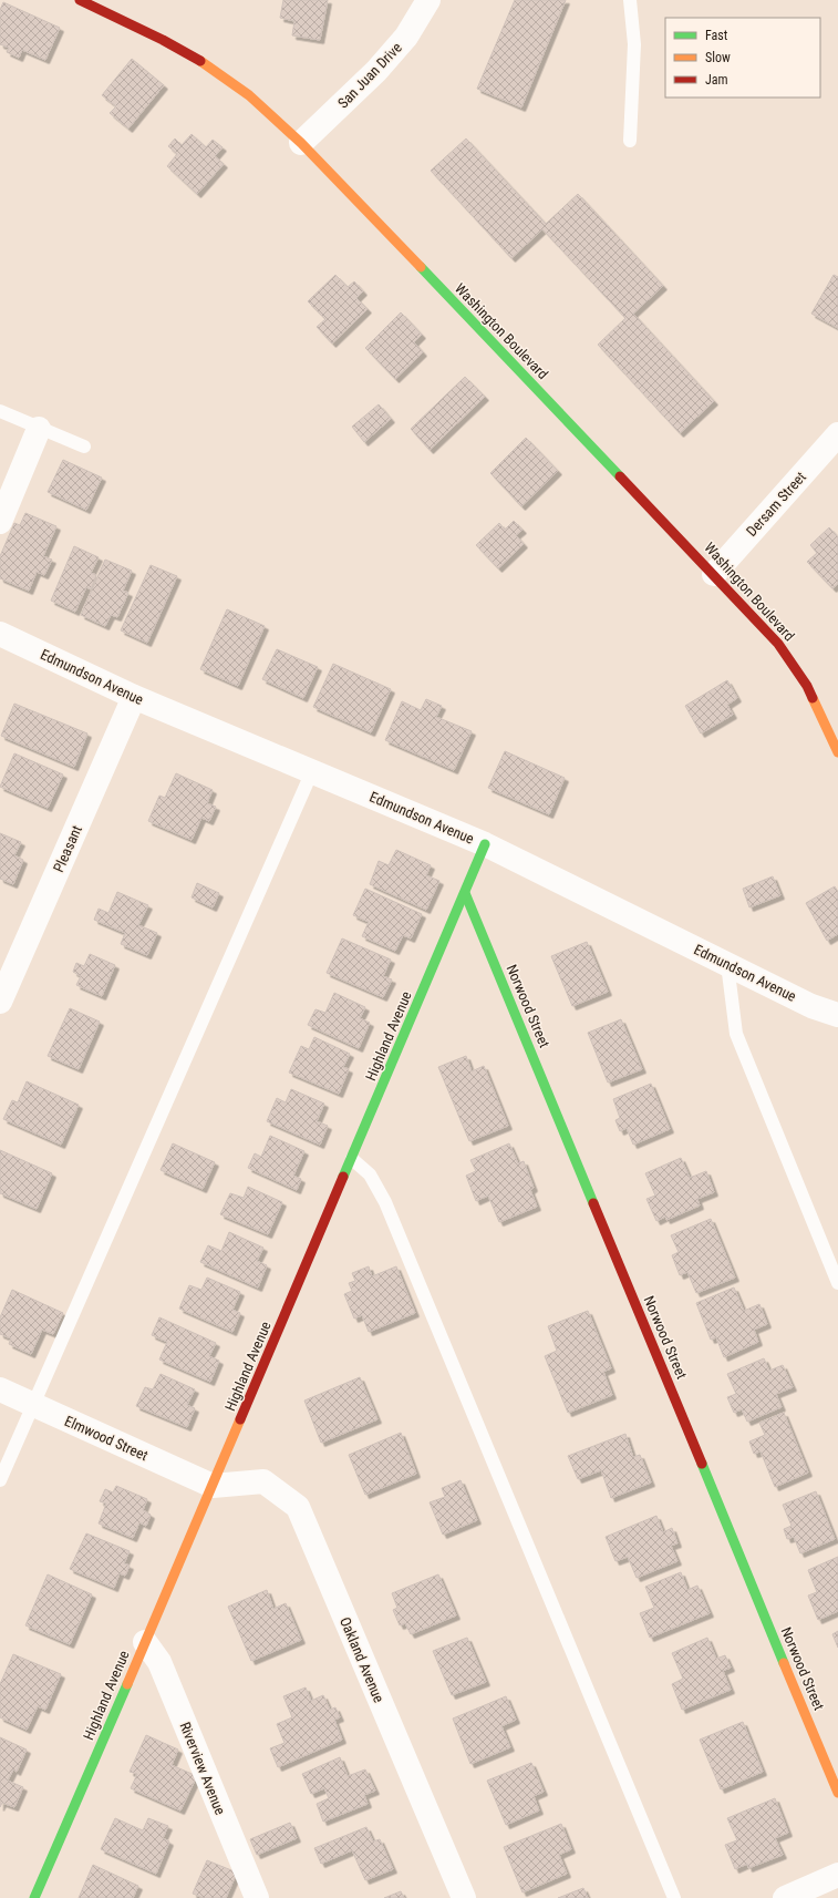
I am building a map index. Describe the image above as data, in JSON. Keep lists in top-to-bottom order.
{
  "streets": {
    "street": [
      "San Juan Drive",
      "Washington Boulevard",
      "Dersam Street",
      "Edmundson Avenue",
      "Pleasant",
      "Norwood Street",
      "Highland Avenue",
      "Elmwood Street",
      "Oakland Avenue",
      "Riverview Avenue"
    ]
  },
  "crossings": [
    ["San Juan Drive", "Washington Boulevard"],
    ["Washington Boulevard", "Dersam Street"],
    ["Edmundson Avenue", "Pleasant"],
    ["Edmundson Avenue", "Highland Avenue"],
    ["Norwood Street", "Highland Avenue"],
    ["Highland Avenue", "Elmwood Street"],
    ["Highland Avenue", "Oakland Avenue"],
    ["Highland Avenue", "Riverview Avenue"],
    ["Elmwood Street", "Oakland Avenue"]
  ],
  "legend": ["Fast", "Slow", "Jam"]
}
